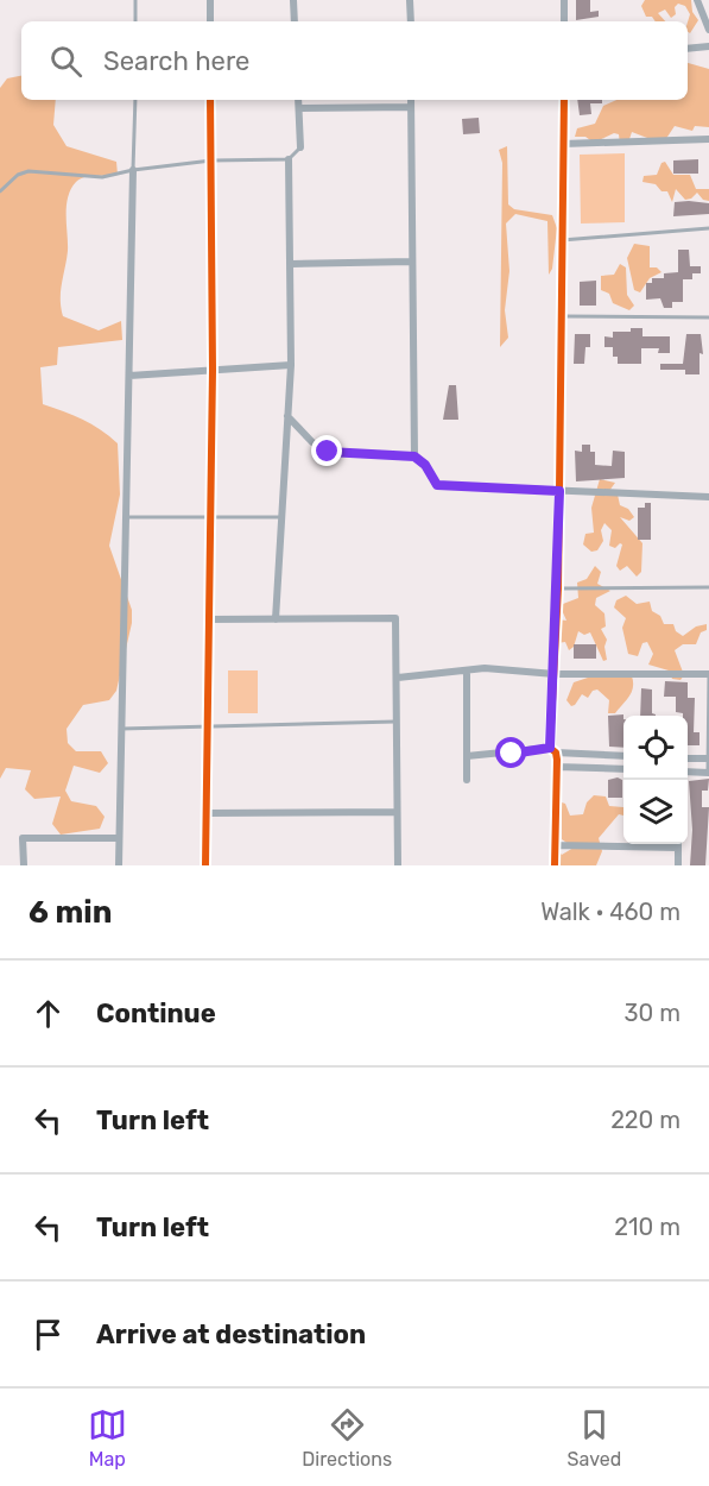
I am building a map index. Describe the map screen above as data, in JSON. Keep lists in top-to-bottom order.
{
  "page": {
    "search": "Search here",
    "heading": ["6 min", "Walk · 460 m"],
    "list": [
      ["Continue", "30 m"],
      ["Turn left", "220 m"],
      ["Turn left", "210 m"],
      "Arrive at destination"
    ],
    "nav": ["Map", "Directions", "Saved"]
  }
}
